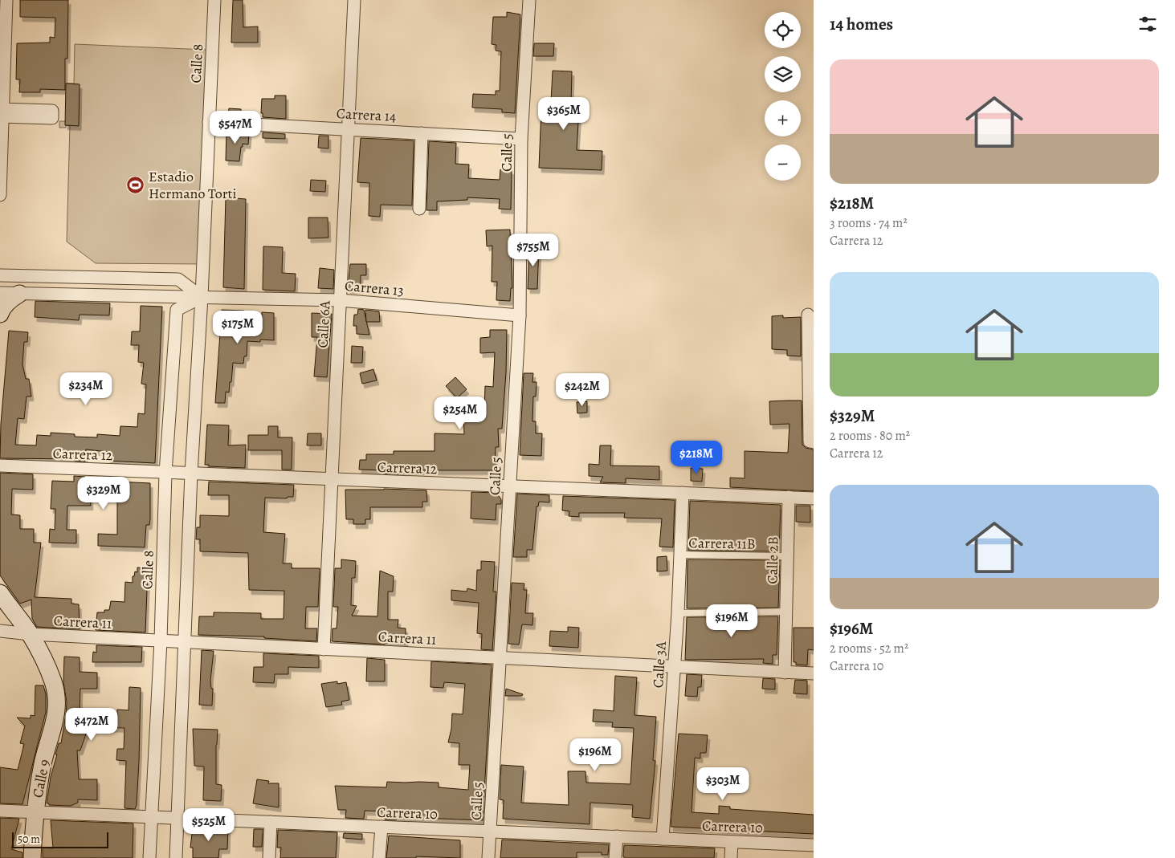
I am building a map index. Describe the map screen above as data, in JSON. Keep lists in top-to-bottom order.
{
  "streets": {
    "street": [
      "Calle 8",
      "Carrera 14",
      "Calle 5",
      "Carrera 13",
      "Calle 6A",
      "Carrera 12",
      "Calle 2B",
      "Carrera 11",
      "Calle 3A",
      "Calle 9",
      "Carrera 10"
    ],
    "lane": ["Carrera 11B"]
  },
  "crossings": [
    ["Calle 8", "Carrera 14"],
    ["Calle 8", "Carrera 13"],
    ["Calle 8", "Carrera 12"],
    ["Calle 8", "Carrera 11"],
    ["Calle 8", "Carrera 10"],
    ["Carrera 14", "Calle 5"],
    ["Carrera 14", "Calle 6A"],
    ["Calle 5", "Carrera 13"],
    ["Calle 5", "Carrera 12"],
    ["Calle 5", "Carrera 11"],
    ["Calle 5", "Carrera 10"],
    ["Carrera 13", "Calle 6A"],
    ["Calle 6A", "Carrera 12"],
    ["Calle 6A", "Carrera 11"],
    ["Carrera 12", "Calle 2B"],
    ["Carrera 12", "Calle 3A"],
    ["Carrera 11B", "Calle 2B"],
    ["Carrera 11B", "Calle 3A"],
    ["Calle 2B", "Carrera 11"],
    ["Carrera 11", "Calle 3A"],
    ["Carrera 11", "Calle 9"],
    ["Calle 3A", "Carrera 10"],
    ["Calle 9", "Carrera 10"]
  ],
  "places": {
    "sports": ["Estadio Hermano Torti"]
  },
  "scale_bar": "50 m",
  "page": {
    "heading": "14 homes",
    "map_buttons": ["+", "−"],
    "list": [
      {
        "name": "$218M",
        "note": "3 rooms · 74 m² · Carrera 12"
      },
      {
        "name": "$329M",
        "note": "2 rooms · 80 m² · Carrera 12"
      },
      {
        "name": "$196M",
        "note": "2 rooms · 52 m² · Carrera 10"
      }
    ],
    "price": [
      "$365M",
      "$547M",
      "$755M",
      "$175M",
      "$234M",
      "$242M",
      "$254M",
      "$218M",
      "$329M",
      "$196M",
      "$472M",
      "$196M",
      "$303M",
      "$525M"
    ],
    "scale": "50 m"
  }
}
